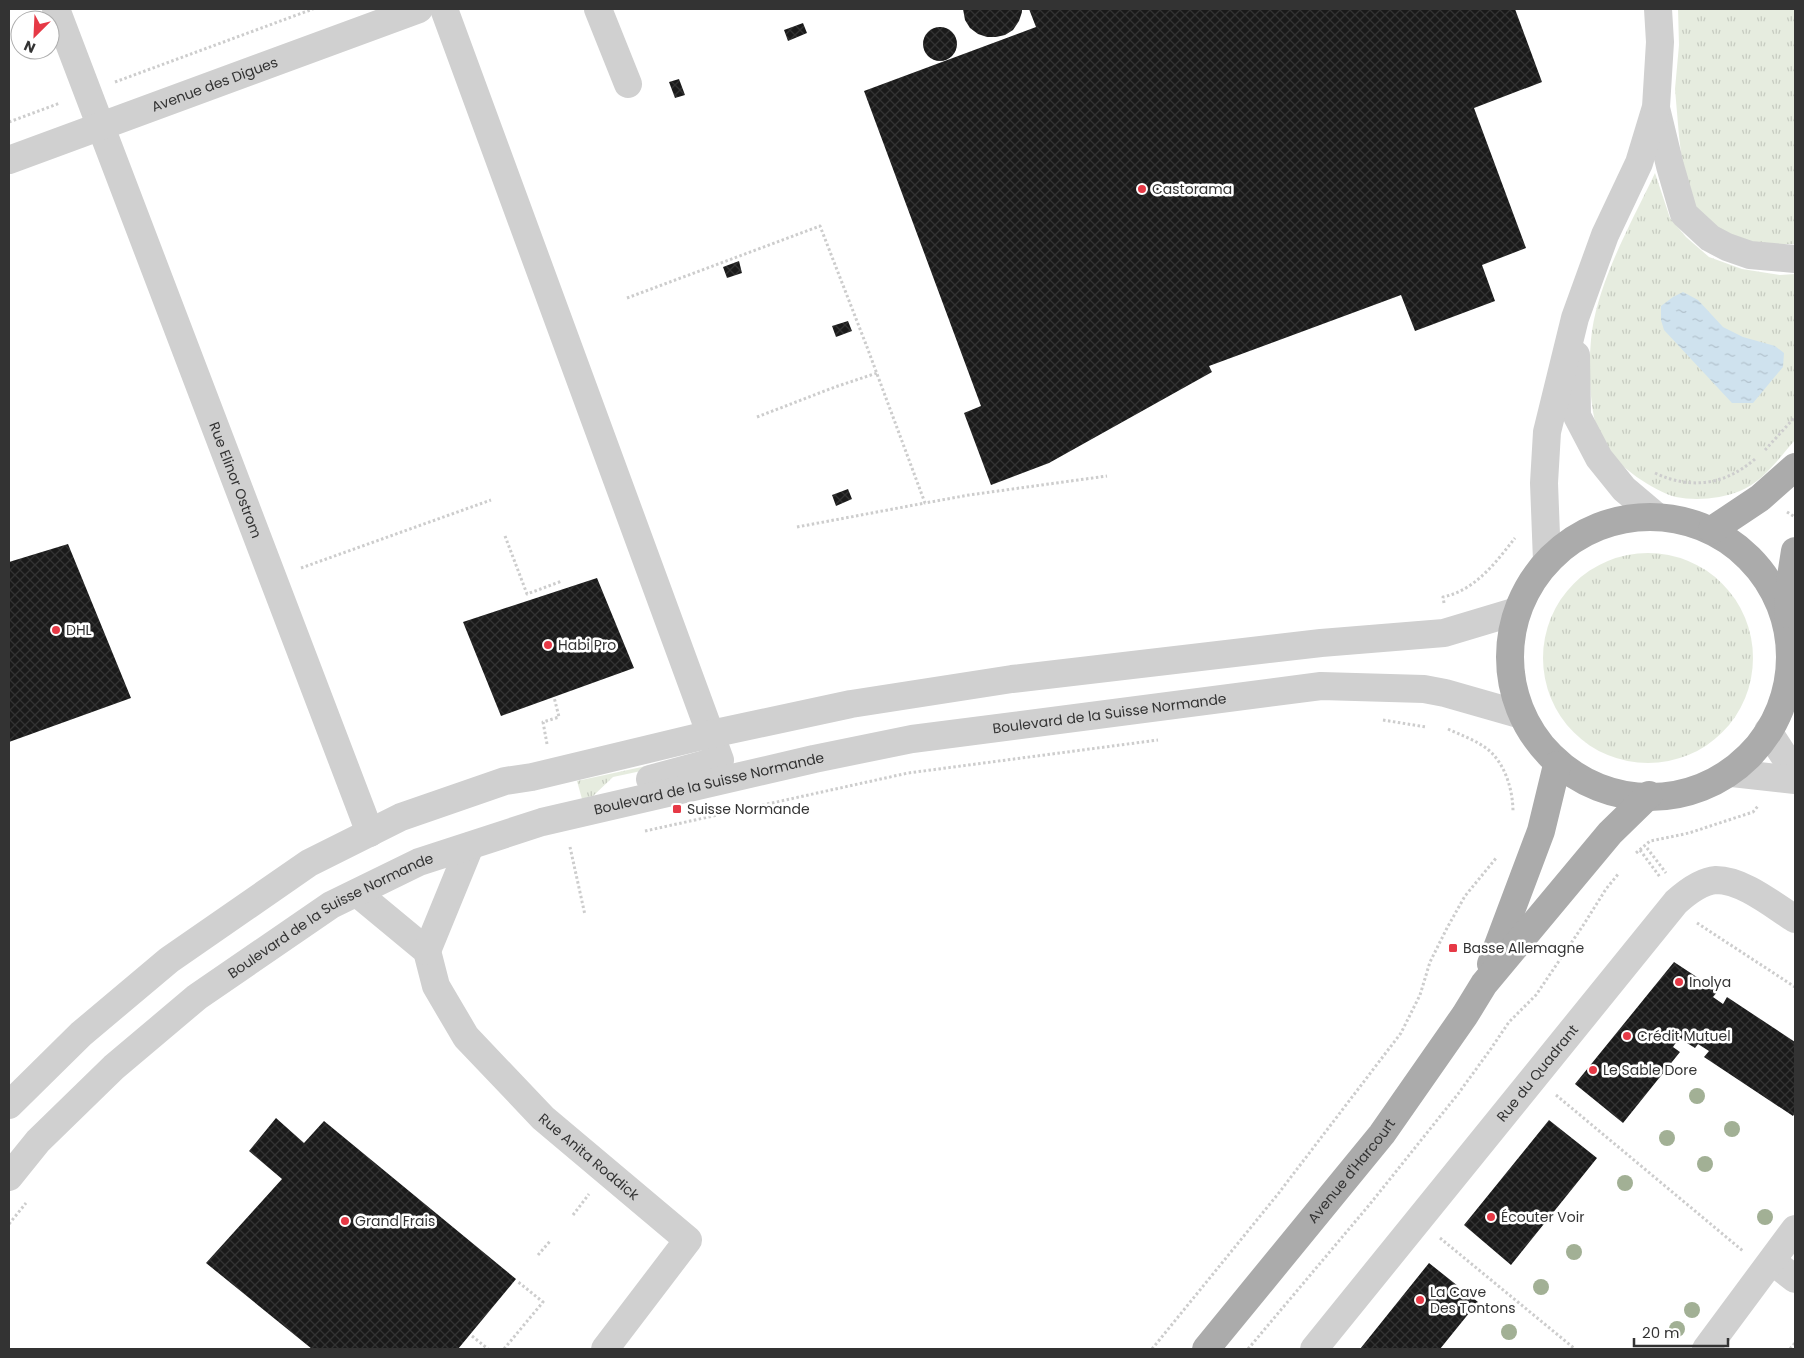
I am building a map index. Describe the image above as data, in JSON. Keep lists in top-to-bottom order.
{
  "streets": {
    "main road": ["Avenue d'Harcourt"],
    "street": [
      "Avenue des Digues",
      "Rue Elinor Ostrom",
      "Boulevard de la Suisse Normande",
      "Rue du Quadrant",
      "Rue Anita Roddick"
    ]
  },
  "crossings": [
    ["Avenue des Digues", "Rue Elinor Ostrom"]
  ],
  "places": {
    "other": [
      "Castorama",
      "DHL",
      "Habi Pro",
      "Inolya",
      "Crédit Mutuel",
      "Le Sable Dore",
      "Écouter Voir",
      "Grand Frais",
      "La Cave Des Tontons"
    ],
    "transit": ["Suisse Normande", "Basse Allemagne"]
  },
  "scale_bar": "20 m",
  "north": "bottom left"
}
